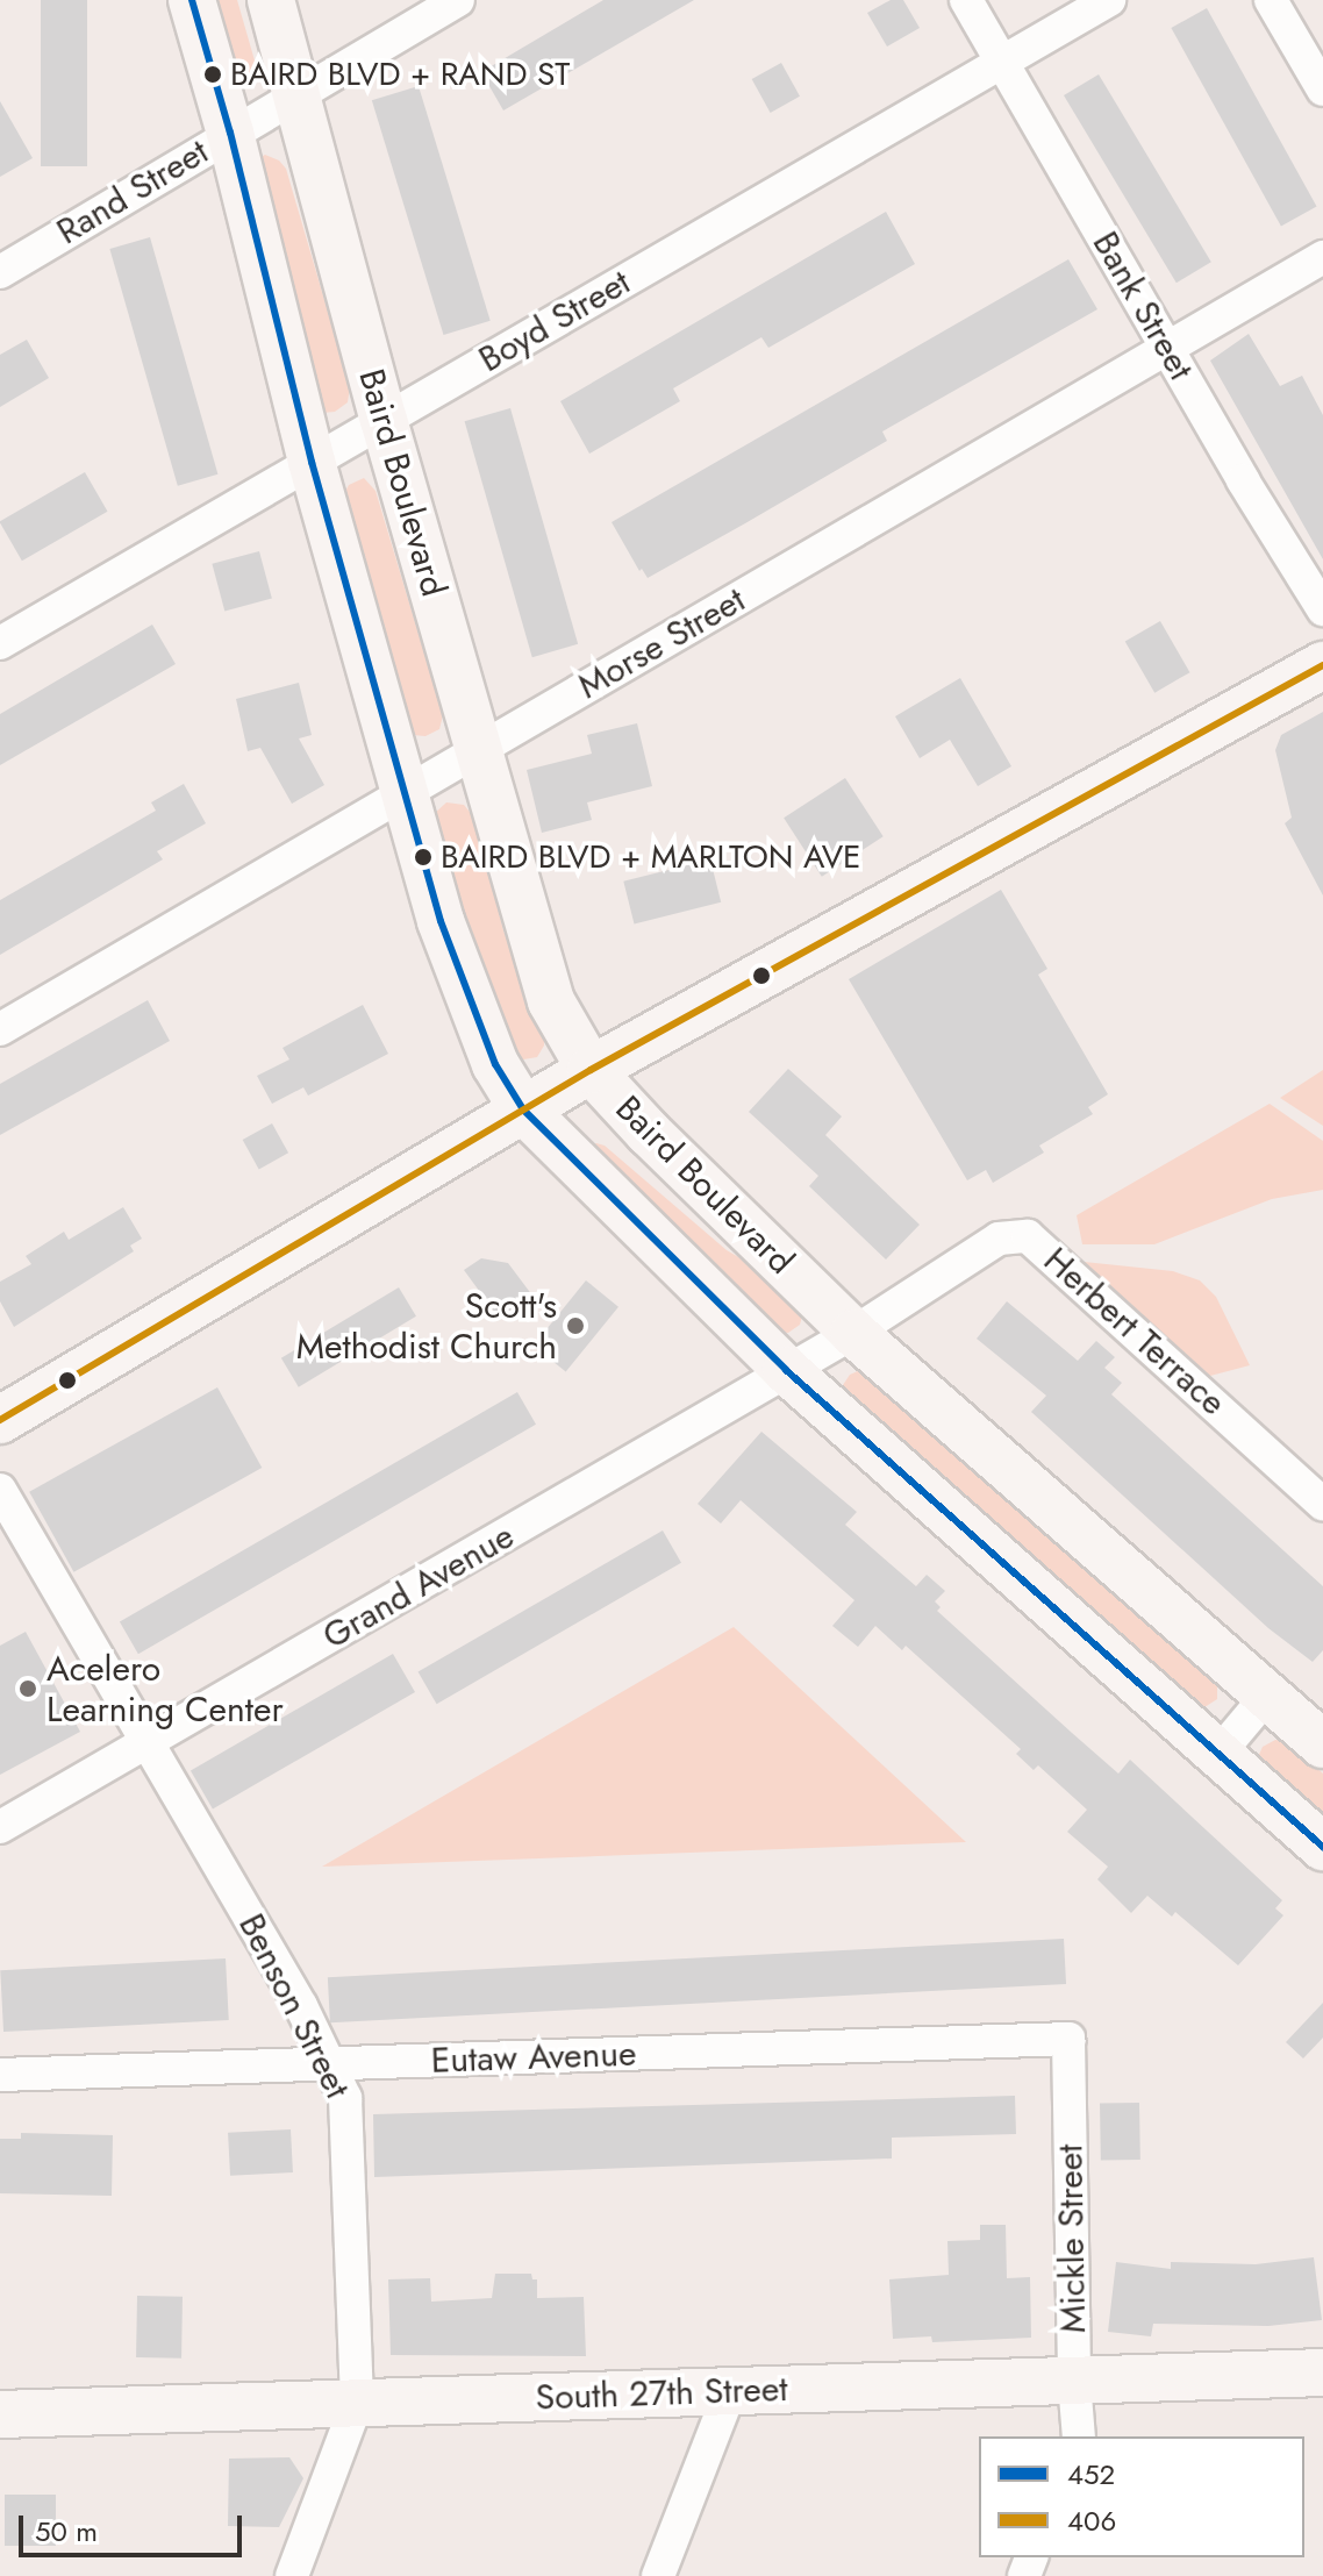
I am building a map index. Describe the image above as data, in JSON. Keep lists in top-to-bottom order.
{
  "streets": {
    "main road": ["Baird Boulevard", "South 27th Street"],
    "street": [
      "Rand Street",
      "Bank Street",
      "Boyd Street",
      "Morse Street",
      "Herbert Terrace",
      "Grand Avenue",
      "Benson Street",
      "Eutaw Avenue",
      "Mickle Street"
    ]
  },
  "crossings": [
    ["Rand Street", "Baird Boulevard"],
    ["Bank Street", "Boyd Street"],
    ["Bank Street", "Morse Street"],
    ["Boyd Street", "Baird Boulevard"],
    ["Baird Boulevard", "Morse Street"],
    ["Baird Boulevard", "Herbert Terrace"],
    ["Herbert Terrace", "Grand Avenue"],
    ["Grand Avenue", "Benson Street"],
    ["Benson Street", "Eutaw Avenue"],
    ["Benson Street", "South 27th Street"],
    ["Eutaw Avenue", "Mickle Street"],
    ["Mickle Street", "South 27th Street"]
  ],
  "places": [
    "BAIRD BLVD + RAND ST",
    "BAIRD BLVD + MARLTON AVE",
    "Scott's Methodist Church",
    "Acelero Learning Center"
  ],
  "lines": ["transit line 452", "transit line 406"],
  "legend": ["452", "406"],
  "scale_bar": "50 m"
}
